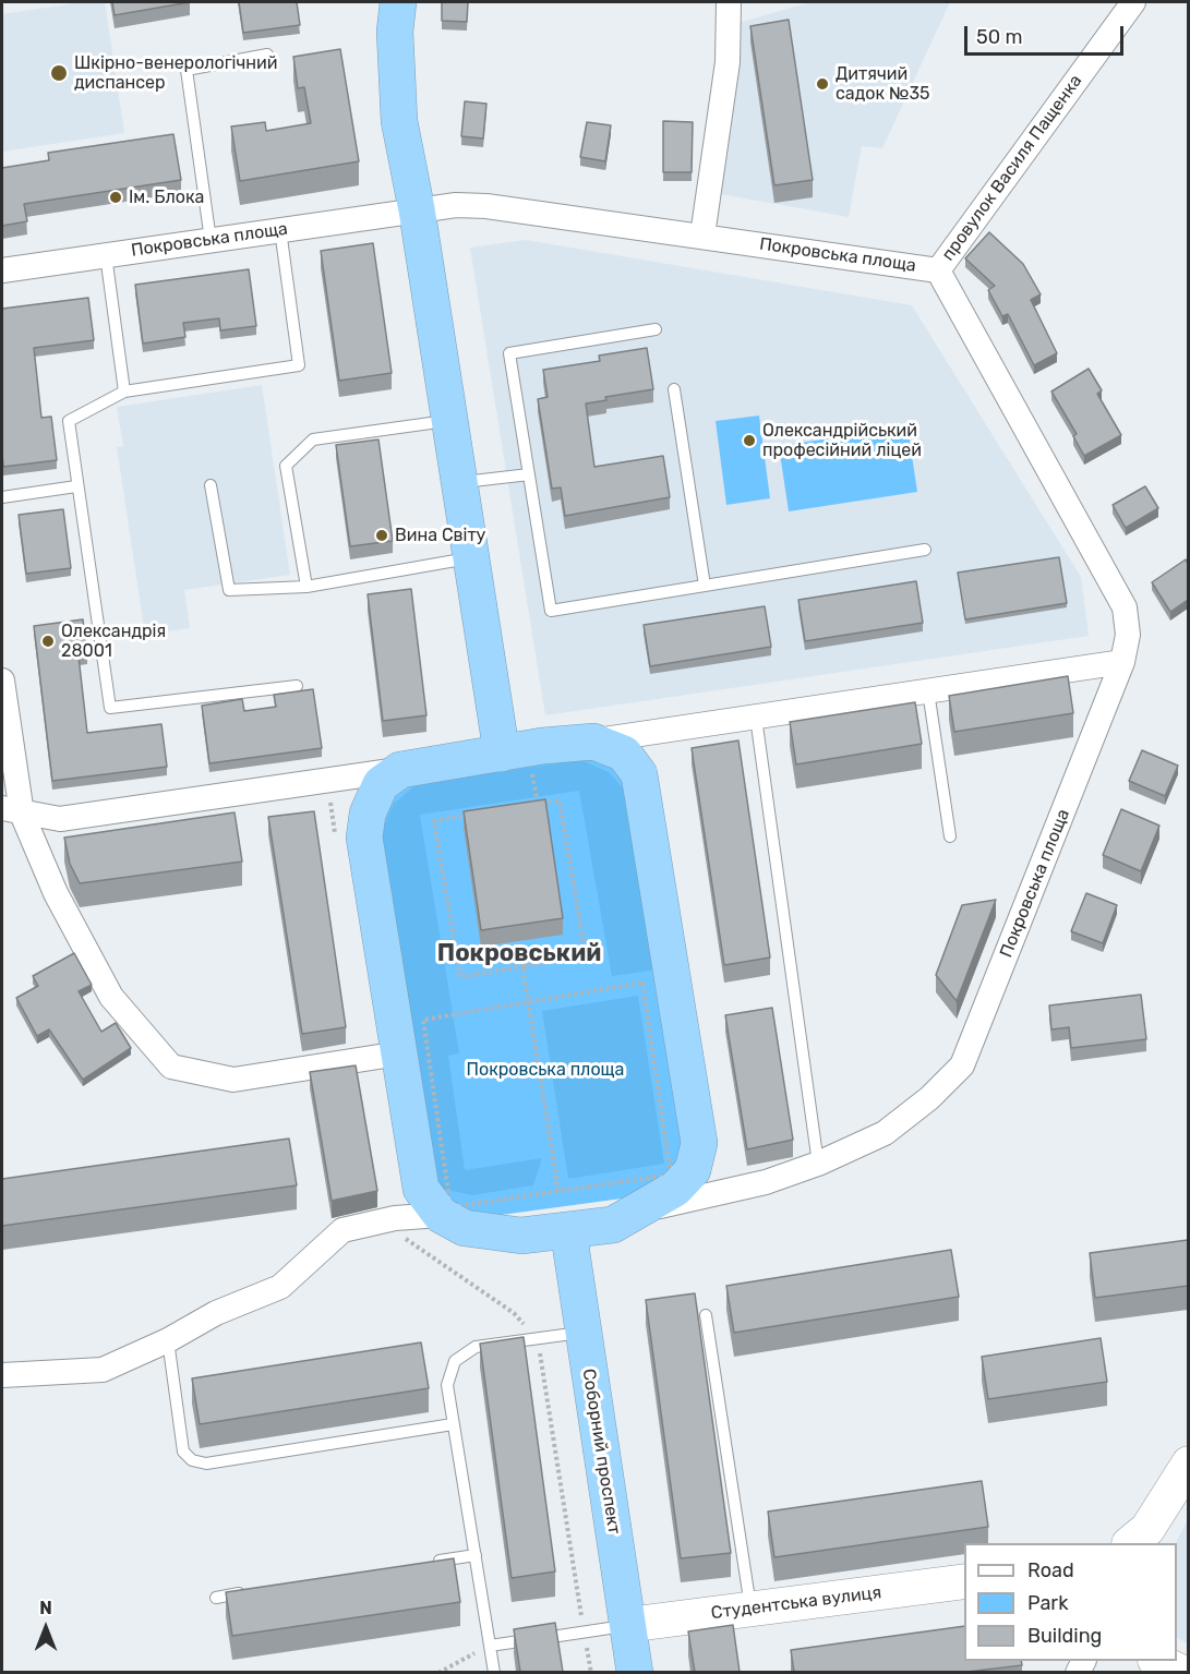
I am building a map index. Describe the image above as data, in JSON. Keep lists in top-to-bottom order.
{
  "streets": {
    "highway": ["Покровська площа", "Соборний проспект"],
    "street": ["провулок Василя Пащенка", "Студентська вулиця"]
  },
  "crossings": [
    ["провулок Василя Пащенка", "Покровська площа"],
    ["Покровська площа", "Соборний проспект"],
    ["Соборний проспект", "Студентська вулиця"]
  ],
  "districts": ["Покровський"],
  "parks": ["Покровська площа"],
  "places": [
    "Шкірно-венерологічний диспансер",
    "Дитячий садок №35",
    "Ім. Блока",
    "Олександрійський професійний ліцей",
    "Вина Світу",
    "Олександрія 28001"
  ],
  "legend": ["Road", "Park", "Building"],
  "scale_bar": "50 m",
  "north": "top"
}
